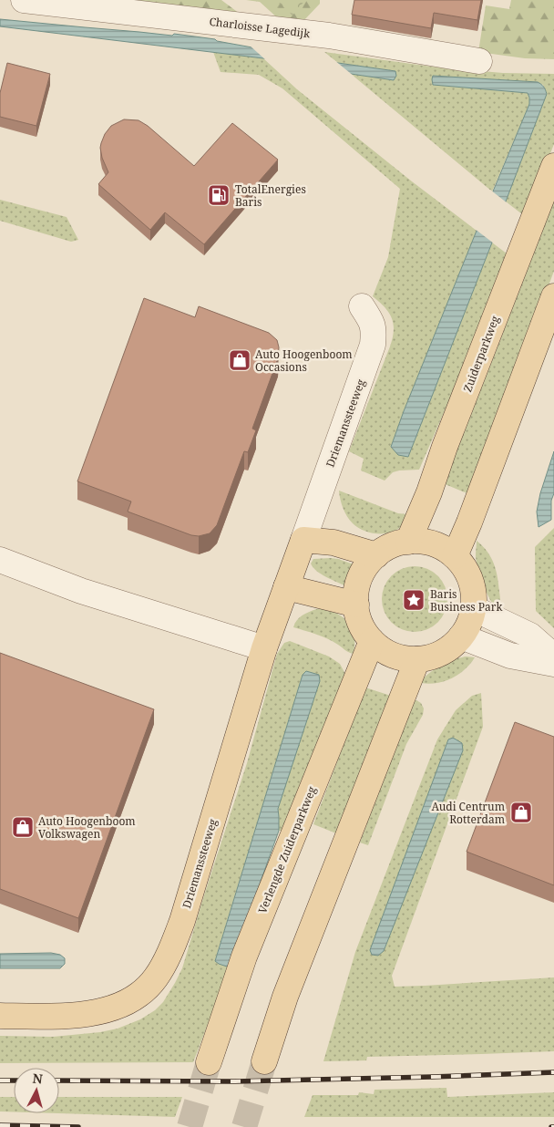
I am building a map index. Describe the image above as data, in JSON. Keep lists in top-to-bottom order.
{
  "streets": {
    "main road": ["Zuiderparkweg", "Driemanssteeweg", "Verlengde Zuiderparkweg"],
    "street": ["Charloisse Lagedijk"]
  },
  "crossings": [
    ["Zuiderparkweg", "Verlengde Zuiderparkweg"]
  ],
  "places": {
    "fuel station": ["TotalEnergies Baris"],
    "shop": ["Auto Hoogenboom Occasions", "Audi Centrum Rotterdam", "Auto Hoogenboom Volkswagen"],
    "place": ["Baris Business Park"]
  },
  "north": "top"
}
